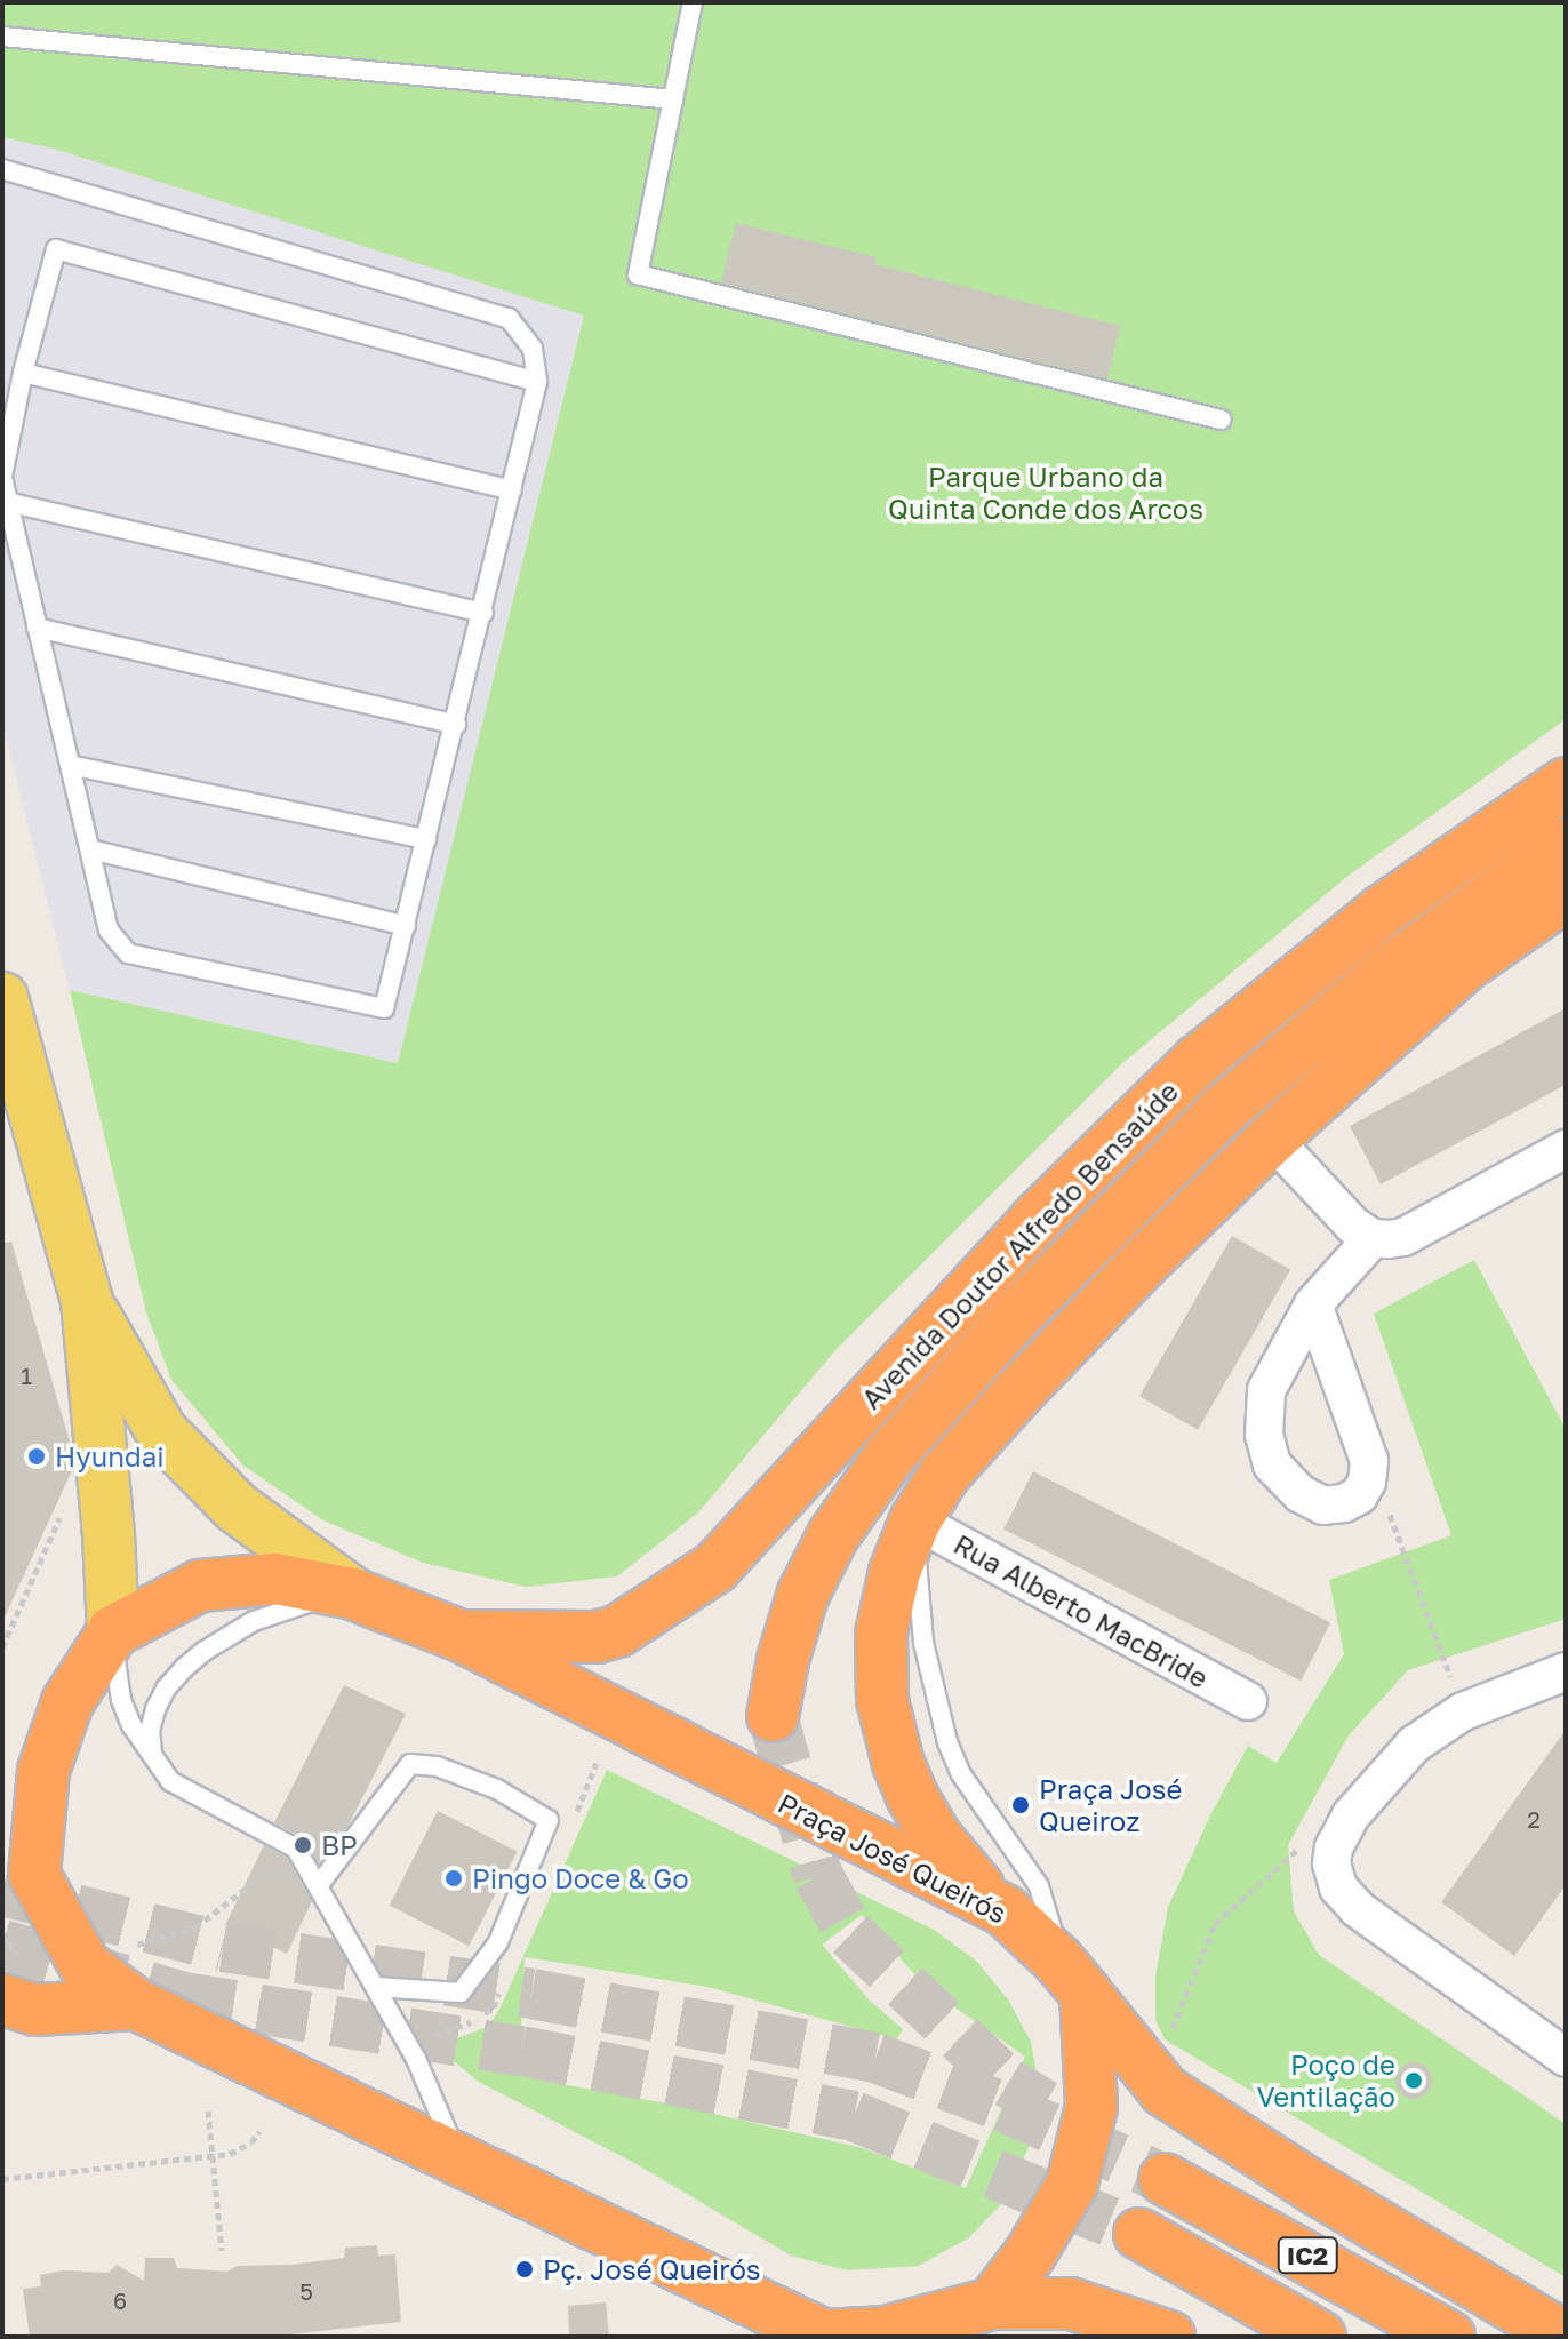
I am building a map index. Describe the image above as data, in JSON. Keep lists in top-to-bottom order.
{
  "streets": {
    "highway": ["Avenida Doutor Alfredo Bensaúde", "Praça José Queirós", "IC2"],
    "street": ["Rua Alberto MacBride"]
  },
  "crossings": [
    ["Avenida Doutor Alfredo Bensaúde", "Praça José Queirós"]
  ],
  "parks": ["Parque Urbano da Quinta Conde dos Arcos"],
  "places": [
    "Hyundai",
    "Praça José Queiroz",
    "BP",
    "Pingo Doce & Go",
    "Poço de Ventilação",
    "Pç. José Queirós"
  ],
  "house_numbers": [
    "1",
    "2",
    "5",
    "6"
  ]
}
